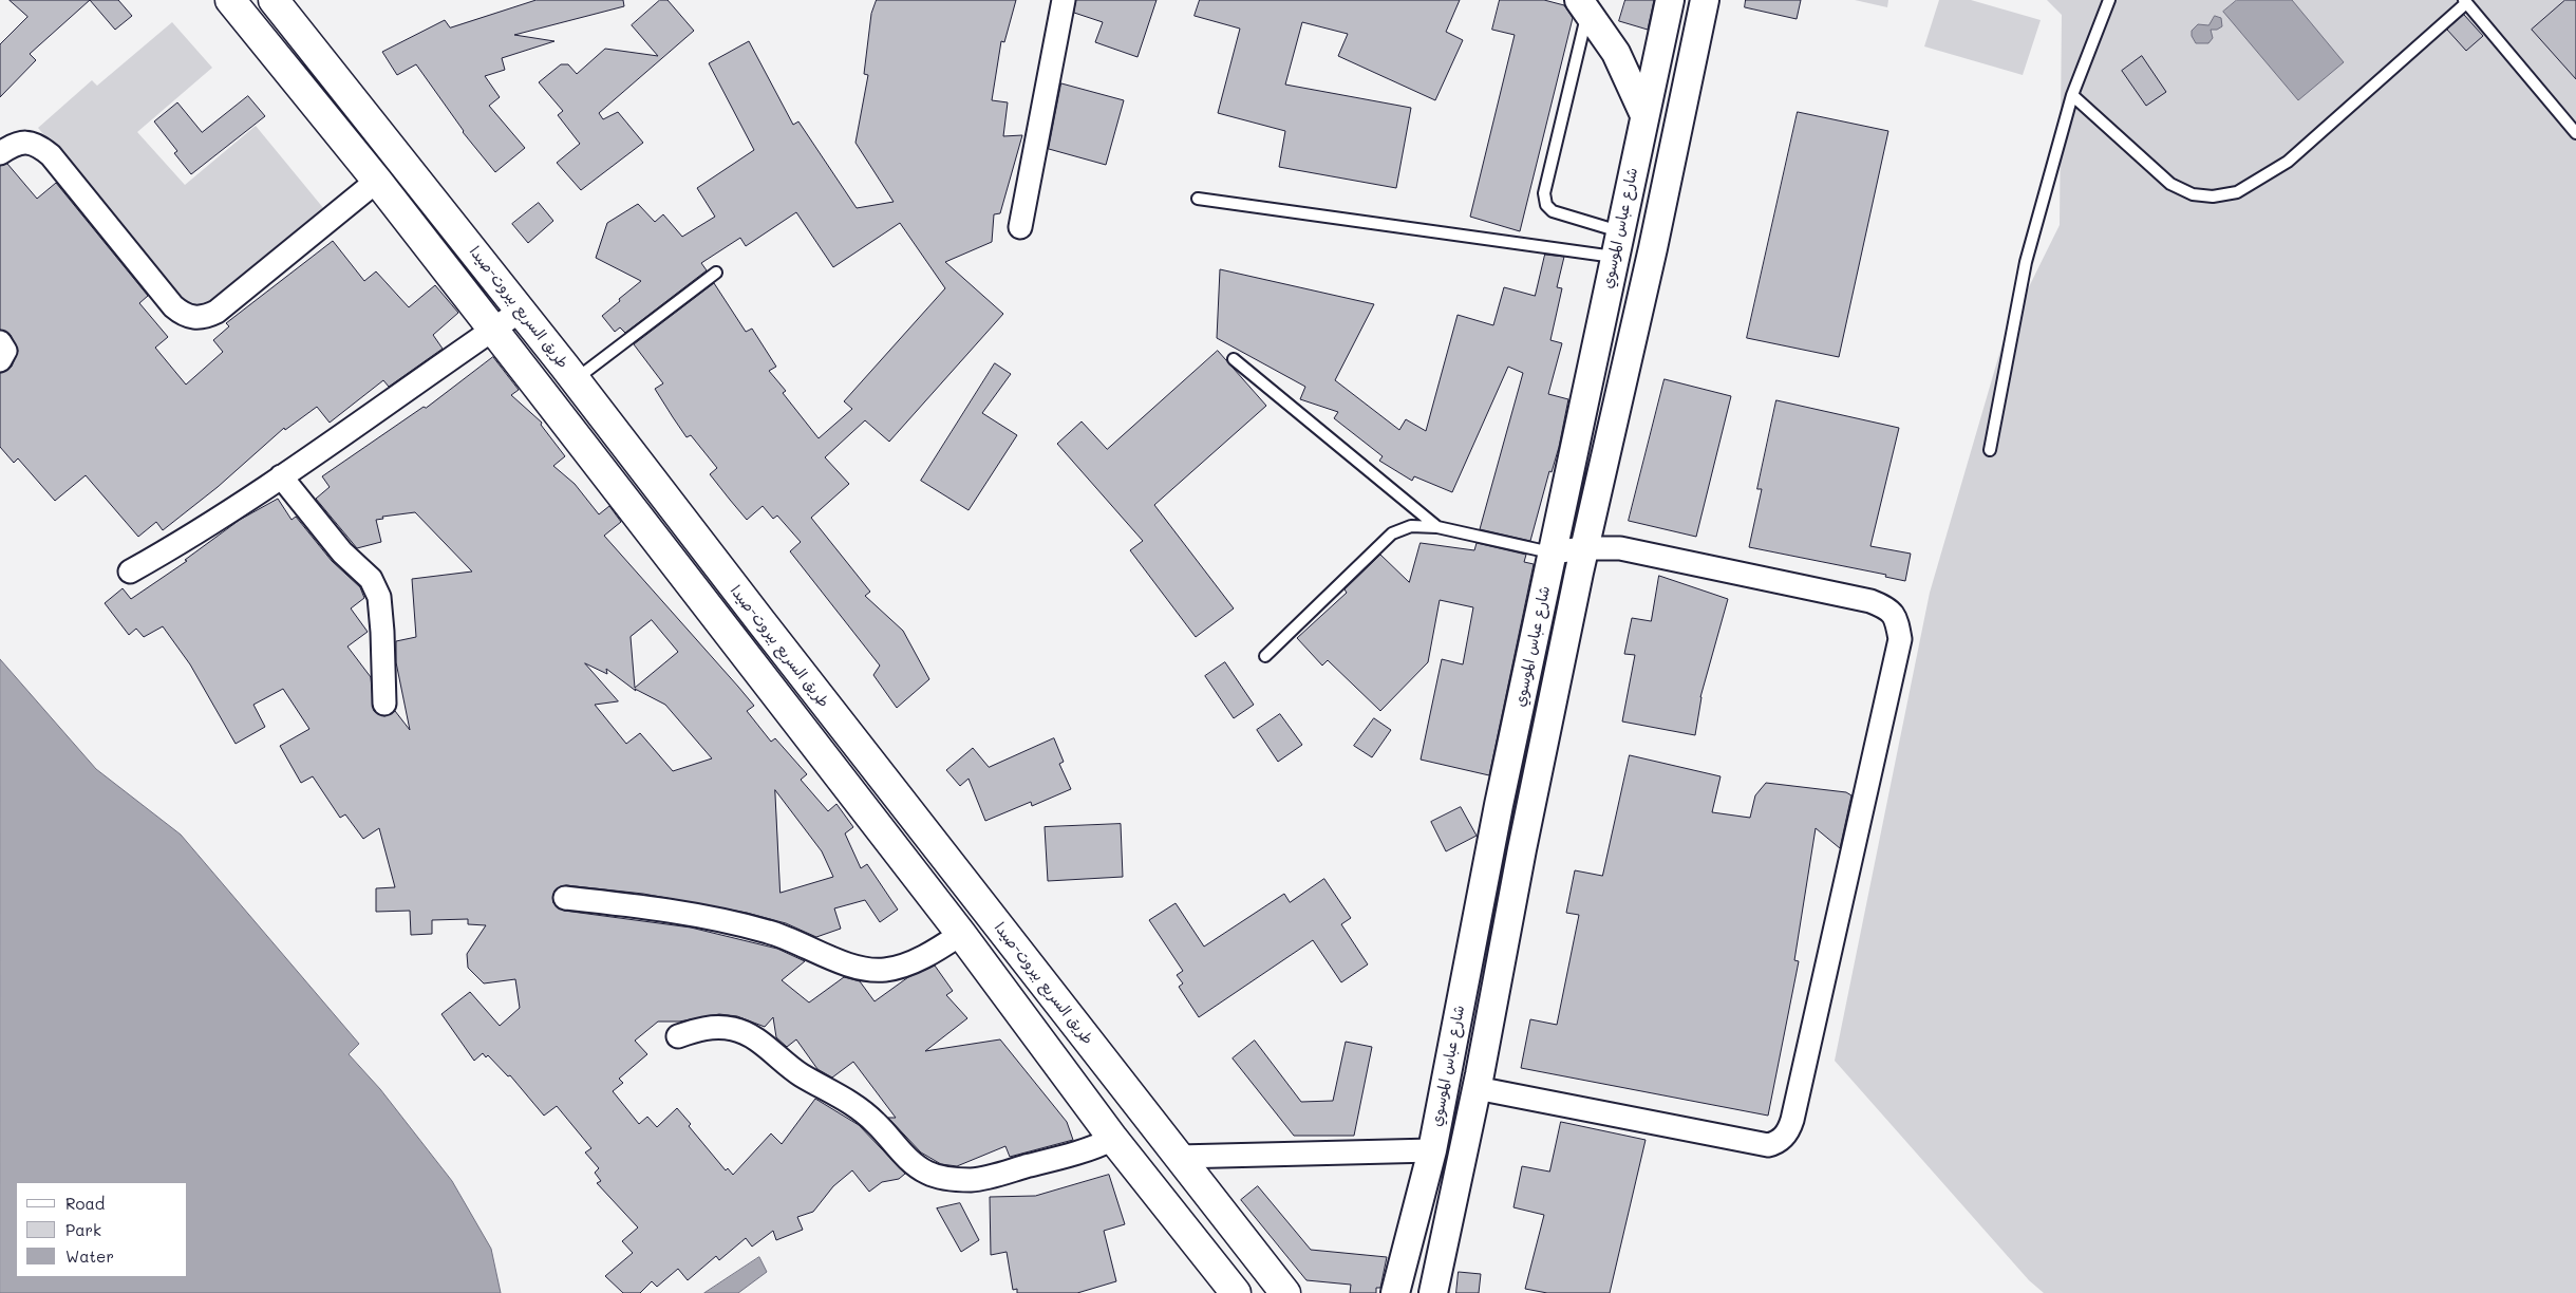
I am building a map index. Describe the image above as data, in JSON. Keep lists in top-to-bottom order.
{
  "streets": {
    "highway": ["طريق السريع بيروت-صيدا"],
    "street": ["شارع عباس الموسوي"]
  },
  "legend": ["Road", "Park", "Water"]
}
